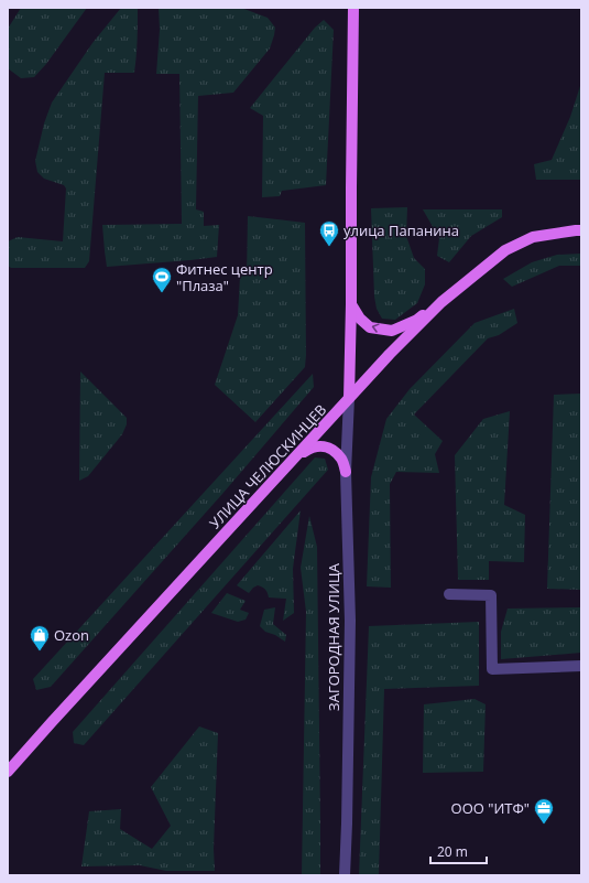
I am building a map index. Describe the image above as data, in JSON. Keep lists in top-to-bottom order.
{
  "streets": {
    "main road": ["УЛИЦА ЧЕЛЮСКИНЦЕВ"],
    "street": ["ЗАГОРОДНАЯ УЛИЦА"]
  },
  "crossings": [
    ["УЛИЦА ЧЕЛЮСКИНЦЕВ", "ЗАГОРОДНАЯ УЛИЦА"]
  ],
  "places": {
    "bus stop": ["улица Папанина"],
    "sports": ["Фитнес центр \"Плаза\""],
    "shop": ["Ozon"],
    "office": ["ООО \"ИТФ\""]
  },
  "scale_bar": "20 m"
}
